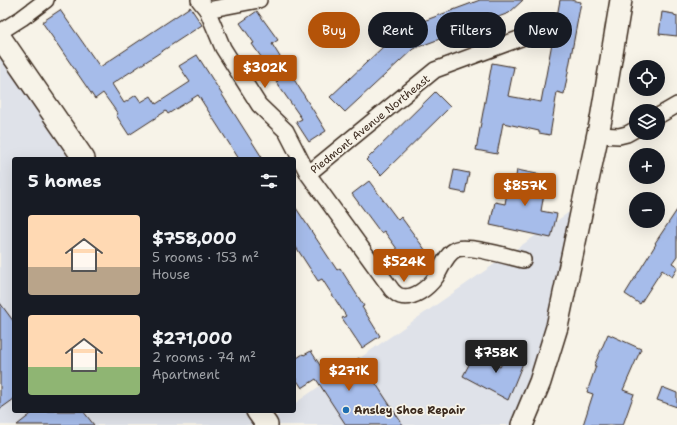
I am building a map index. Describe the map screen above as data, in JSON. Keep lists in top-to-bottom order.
{
  "streets": {
    "street": ["Piedmont Avenue Northeast"]
  },
  "places": ["Ansley Shoe Repair"],
  "page": {
    "chip": [
      "Buy",
      "Rent",
      "Filters",
      "New"
    ],
    "price": [
      "$302K",
      "$857K",
      "$524K",
      "$758K",
      "$271K"
    ],
    "map_buttons": ["+", "−"],
    "heading": "5 homes",
    "list": [
      {
        "name": "$758,000",
        "note": "5 rooms · 153 m² · House"
      },
      {
        "name": "$271,000",
        "note": "2 rooms · 74 m² · Apartment"
      }
    ]
  }
}
